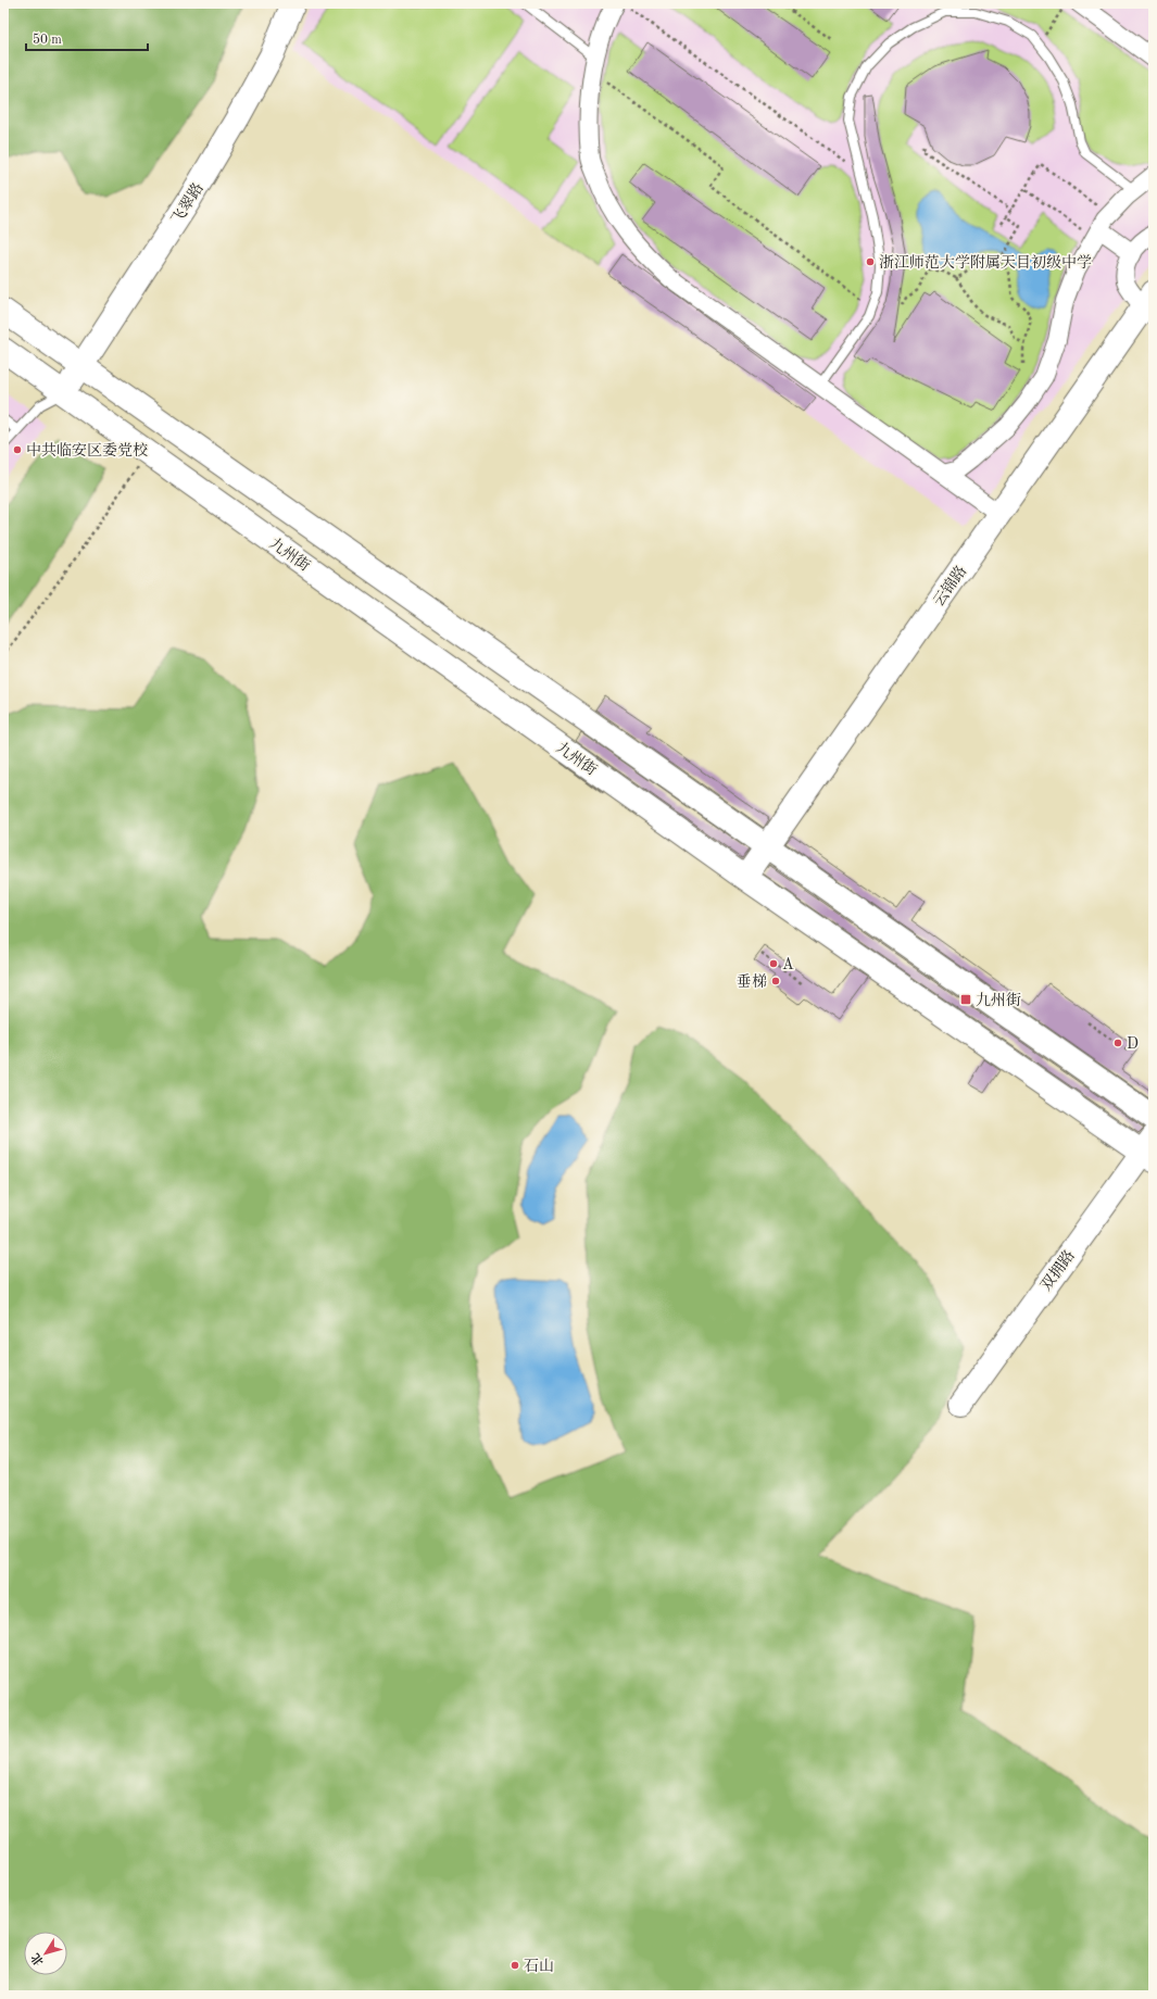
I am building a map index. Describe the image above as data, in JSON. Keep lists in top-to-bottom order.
{
  "streets": {
    "main road": [
      "飞翠路",
      "九州街",
      "云锦路",
      "双拥路"
    ]
  },
  "crossings": [
    ["飞翠路", "九州街"],
    ["九州街", "云锦路"],
    ["九州街", "双拥路"]
  ],
  "places": {
    "other": [
      "浙江师范大学附属天目初级中学",
      "中共临安区委党校",
      "A",
      "垂梯",
      "D",
      "石山"
    ],
    "transit": ["九州街"]
  },
  "scale_bar": "50 m",
  "north": "bottom left"
}
